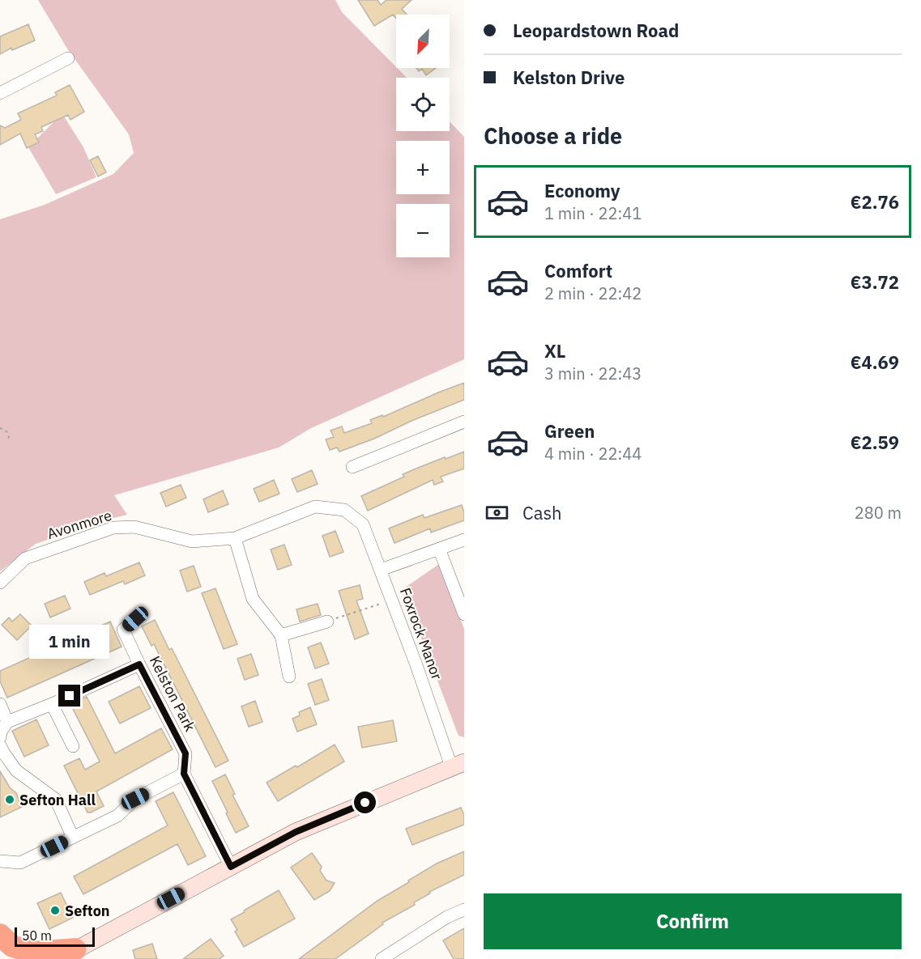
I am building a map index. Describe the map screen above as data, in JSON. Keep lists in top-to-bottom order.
{
  "streets": {
    "street": ["Avonmore", "Foxrock Manor", "Kelston Park"]
  },
  "crossings": [
    ["Avonmore", "Foxrock Manor"]
  ],
  "places": ["Sefton Hall", "Sefton"],
  "scale_bar": "50 m",
  "north": "bottom left",
  "page": {
    "banner": ["Leopardstown Road", "Kelston Drive"],
    "map_buttons": ["+", "−"],
    "heading": "Choose a ride",
    "list": [
      {
        "name": "Economy",
        "note": "1 min · 22:41",
        "value": "€2.76"
      },
      {
        "name": "Comfort",
        "note": "2 min · 22:42",
        "value": "€3.72"
      },
      {
        "name": "XL",
        "note": "3 min · 22:43",
        "value": "€4.69"
      },
      {
        "name": "Green",
        "note": "4 min · 22:44",
        "value": "€2.59"
      }
    ],
    "pay": ["Cash", "280 m"],
    "bubble": "1 min",
    "buttons": "Confirm",
    "scale": "50 m"
  }
}
